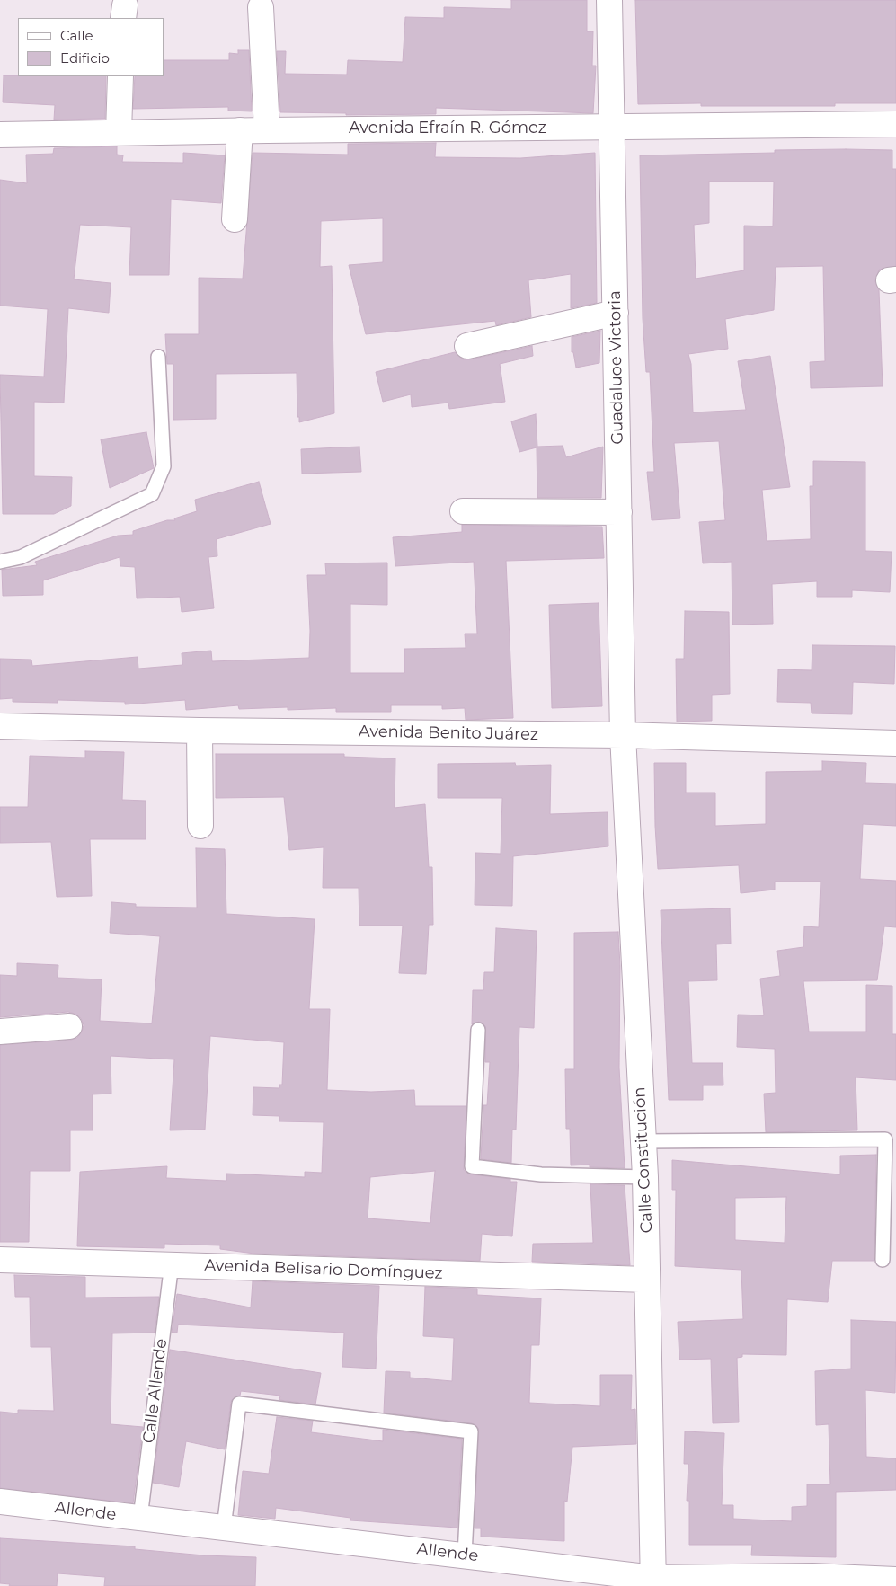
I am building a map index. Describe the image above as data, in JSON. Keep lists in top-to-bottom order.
{
  "streets": {
    "street": [
      "Avenida Efraín R. Gómez",
      "Guadaluoe Victoria",
      "Avenida Benito Juárez",
      "Calle Constitución",
      "Avenida Belisario Domínguez",
      "Allende"
    ],
    "lane": ["Calle Allende"]
  },
  "crossings": [
    ["Avenida Efraín R. Gómez", "Guadaluoe Victoria"],
    ["Guadaluoe Victoria", "Avenida Benito Juárez"],
    ["Guadaluoe Victoria", "Calle Constitución"],
    ["Avenida Benito Juárez", "Calle Constitución"],
    ["Calle Constitución", "Avenida Belisario Domínguez"],
    ["Calle Constitución", "Allende"],
    ["Avenida Belisario Domínguez", "Calle Allende"],
    ["Calle Allende", "Allende"]
  ],
  "legend": ["Calle", "Edificio"]
}
